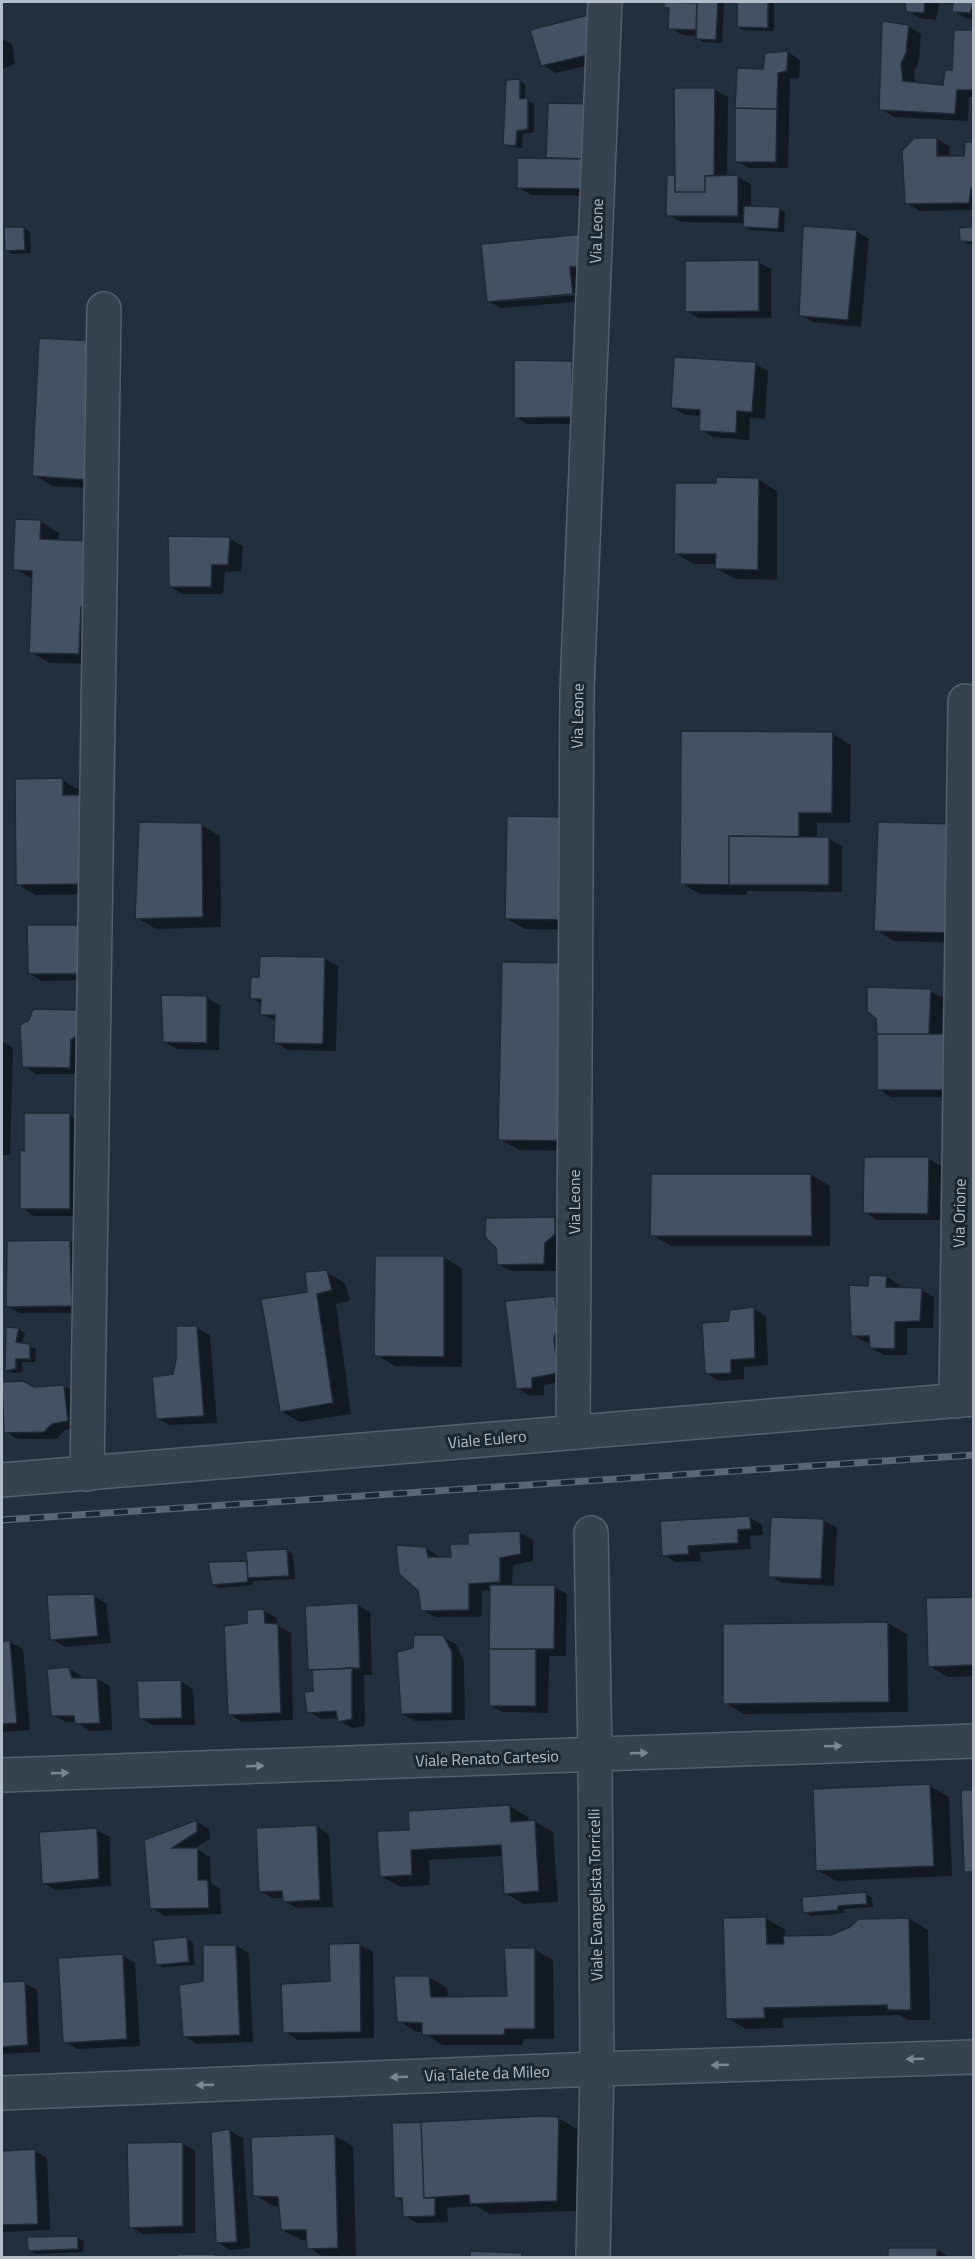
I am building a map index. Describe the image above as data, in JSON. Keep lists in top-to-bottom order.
{
  "streets": {
    "street": [
      "Via Leone",
      "Via Orione",
      "Viale Eulero",
      "Viale Renato Cartesio",
      "Viale Evangelista Torricelli",
      "Via Talete da Mileo"
    ]
  },
  "crossings": [
    ["Via Leone", "Viale Eulero"],
    ["Via Orione", "Viale Eulero"],
    ["Viale Renato Cartesio", "Viale Evangelista Torricelli"],
    ["Viale Evangelista Torricelli", "Via Talete da Mileo"]
  ],
  "one_way": ["Viale Renato Cartesio", "Via Talete da Mileo"]
}
